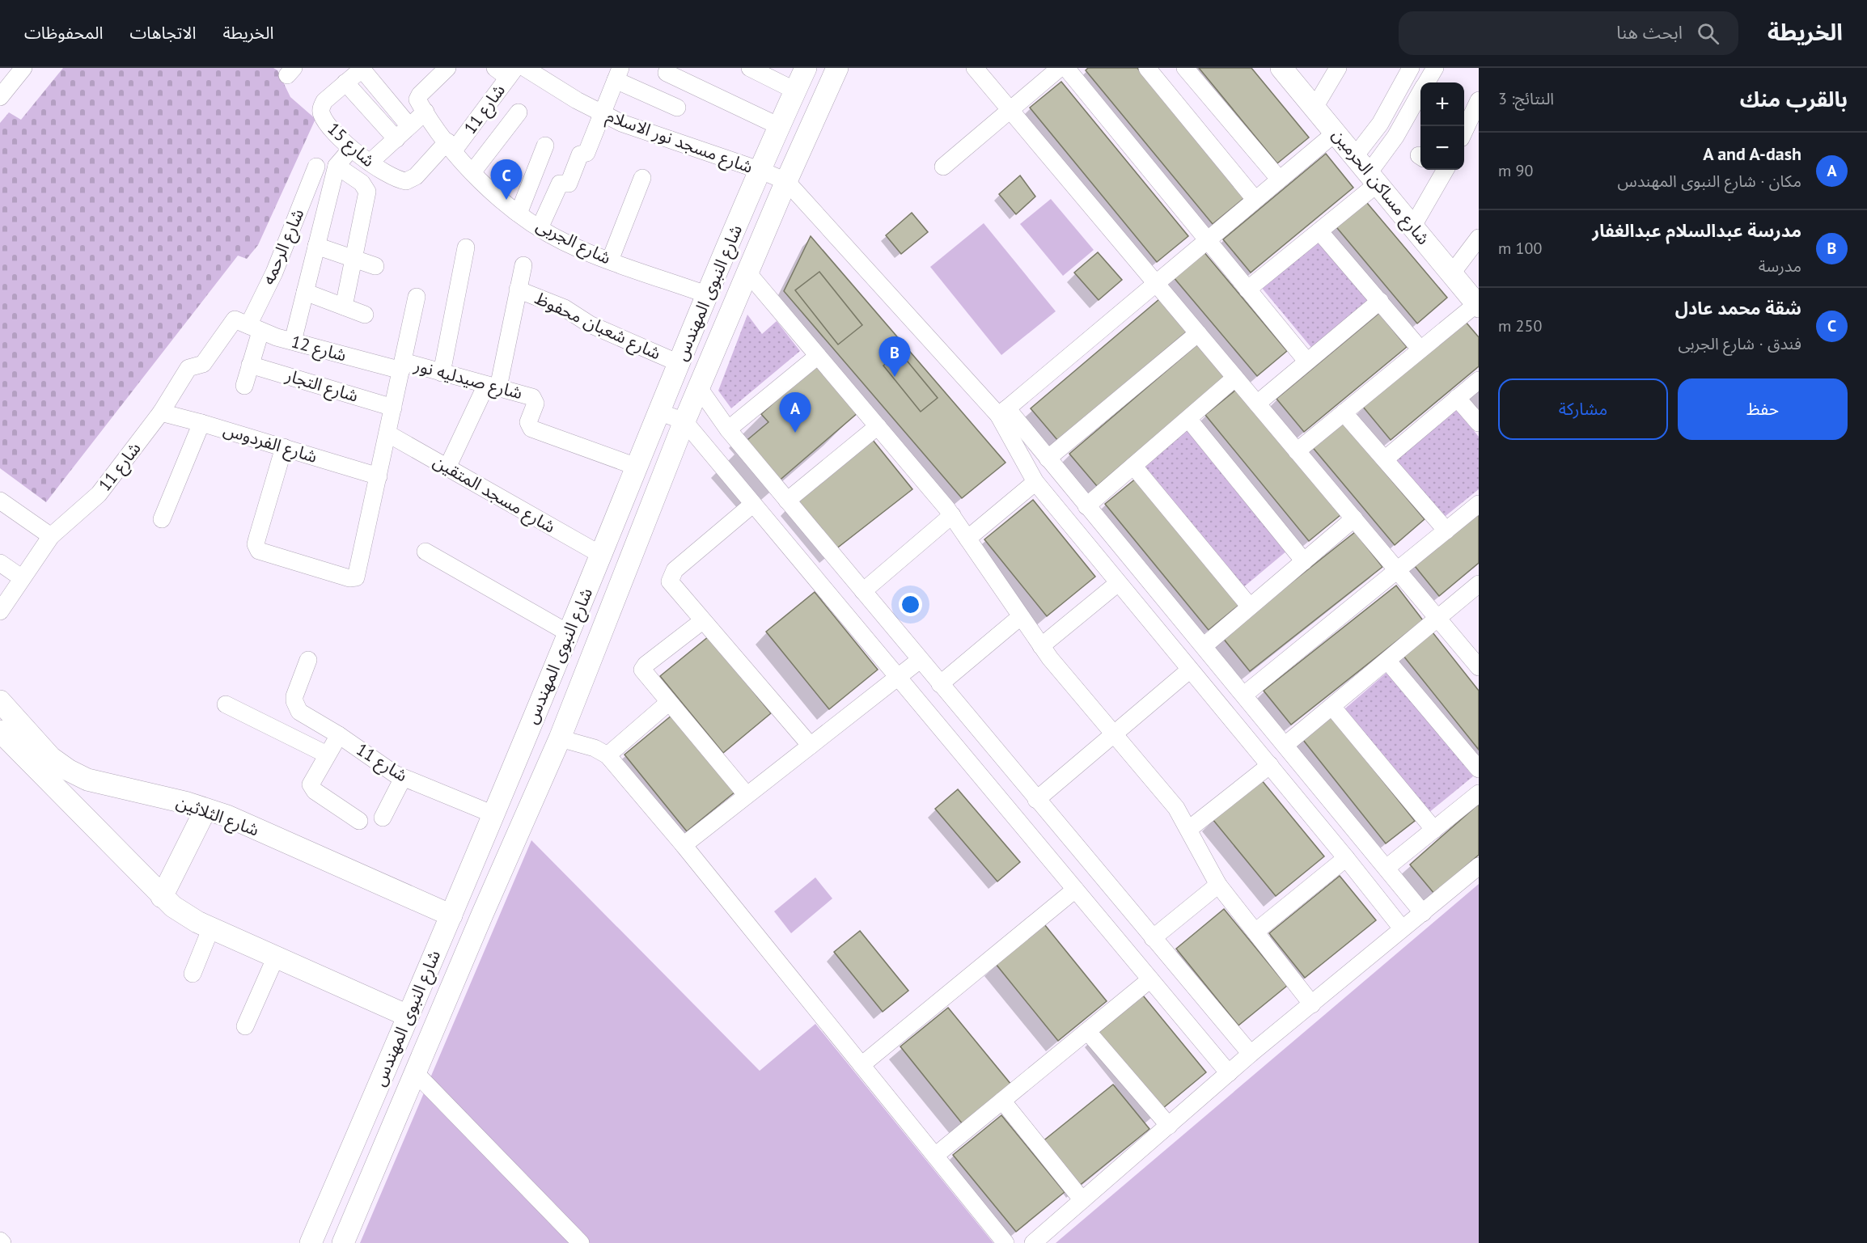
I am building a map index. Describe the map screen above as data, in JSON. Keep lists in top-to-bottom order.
{
  "streets": {
    "street": [
      "شارع 11",
      "شارع مسجد نور الاسلام",
      "شارع 15",
      "شارع مساكن الحرمين",
      "شارع الجربى",
      "شارع الرحمه",
      "شارع النبوى المهندس",
      "شارع شعبان محفوظ",
      "شارع 12",
      "شارع صيدليه نور",
      "شارع التجار",
      "شارع الفردوس",
      "شارع مسجد المتقين",
      "شارع الثلاثين"
    ]
  },
  "crossings": [
    ["شارع 11", "شارع 15"],
    ["شارع 11", "شارع الجربى"],
    ["شارع 11", "شارع الرحمه"],
    ["شارع 11", "شارع النبوى المهندس"],
    ["شارع 11", "شارع 12"],
    ["شارع 11", "شارع الفردوس"],
    ["شارع مسجد نور الاسلام", "شارع النبوى المهندس"],
    ["شارع 15", "شارع الجربى"],
    ["شارع الجربى", "شارع النبوى المهندس"],
    ["شارع الرحمه", "شارع 12"],
    ["شارع النبوى المهندس", "شارع شعبان محفوظ"],
    ["شارع النبوى المهندس", "شارع صيدليه نور"],
    ["شارع النبوى المهندس", "شارع مسجد المتقين"],
    ["شارع النبوى المهندس", "شارع الثلاثين"],
    ["شارع 12", "شارع صيدليه نور"]
  ],
  "page": {
    "header": "الخريطة",
    "search": "ابحث هنا",
    "nav": ["الخريطة", "الاتجاهات", "المحفوظات"],
    "heading": ["بالقرب منك", "النتائج: 3"],
    "map_buttons": ["+", "−"],
    "list": [
      {
        "mark": "A",
        "name": "A and A-dash",
        "note": "مكان · شارع النبوى المهندس",
        "value": "90 m"
      },
      {
        "mark": "B",
        "name": "مدرسة عبدالسلام عبدالغفار",
        "note": "مدرسة",
        "value": "100 m"
      },
      {
        "mark": "C",
        "name": "شقة محمد عادل",
        "note": "فندق · شارع الجربى",
        "value": "250 m"
      }
    ],
    "pins": ["C", "B", "A"],
    "buttons": ["حفظ", "مشاركة"]
  }
}
